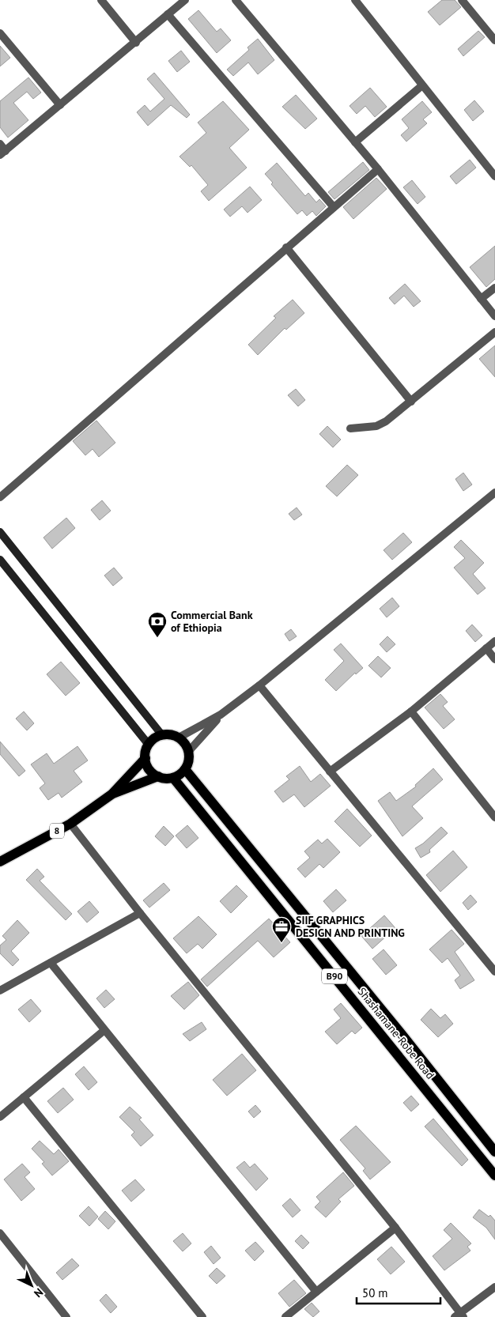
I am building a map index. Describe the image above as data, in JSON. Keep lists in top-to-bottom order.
{
  "streets": {
    "main road": ["8", "B90", "Shashamane-Robe Road"]
  },
  "crossings": [
    ["8", "Shashamane-Robe Road"]
  ],
  "places": {
    "bank": ["Commercial Bank of Ethiopia"],
    "office": ["SIIF GRAPHICS DESIGN AND PRINTING"]
  },
  "scale_bar": "50 m",
  "north": "bottom right"
}
